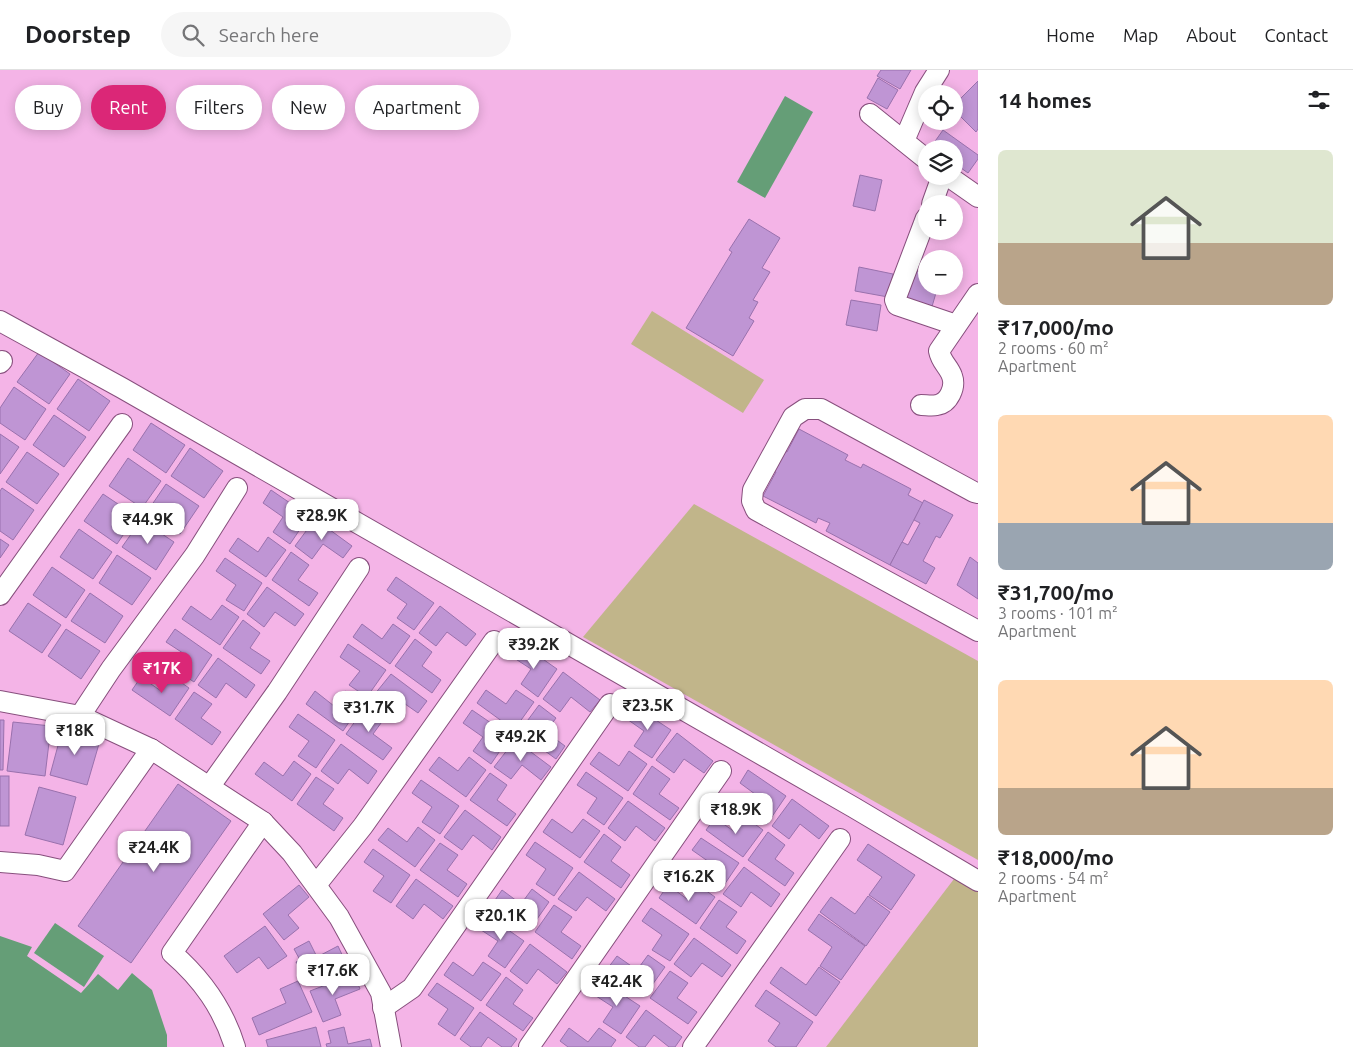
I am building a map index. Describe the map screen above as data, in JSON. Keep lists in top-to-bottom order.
{
  "page": {
    "header": "Doorstep",
    "search": "Search here",
    "nav": [
      "Home",
      "Map",
      "About",
      "Contact"
    ],
    "heading": "14 homes",
    "map_buttons": ["+", "−"],
    "chip": [
      "Buy",
      "Rent",
      "Filters",
      "New",
      "Apartment"
    ],
    "list": [
      {
        "name": "₹17,000/mo",
        "note": "2 rooms · 60 m² · Apartment"
      },
      {
        "name": "₹31,700/mo",
        "note": "3 rooms · 101 m² · Apartment"
      },
      {
        "name": "₹18,000/mo",
        "note": "2 rooms · 54 m² · Apartment"
      }
    ],
    "price": [
      "₹28.9K",
      "₹44.9K",
      "₹39.2K",
      "₹17K",
      "₹23.5K",
      "₹31.7K",
      "₹18K",
      "₹49.2K",
      "₹18.9K",
      "₹24.4K",
      "₹16.2K",
      "₹20.1K",
      "₹17.6K",
      "₹42.4K"
    ]
  }
}
